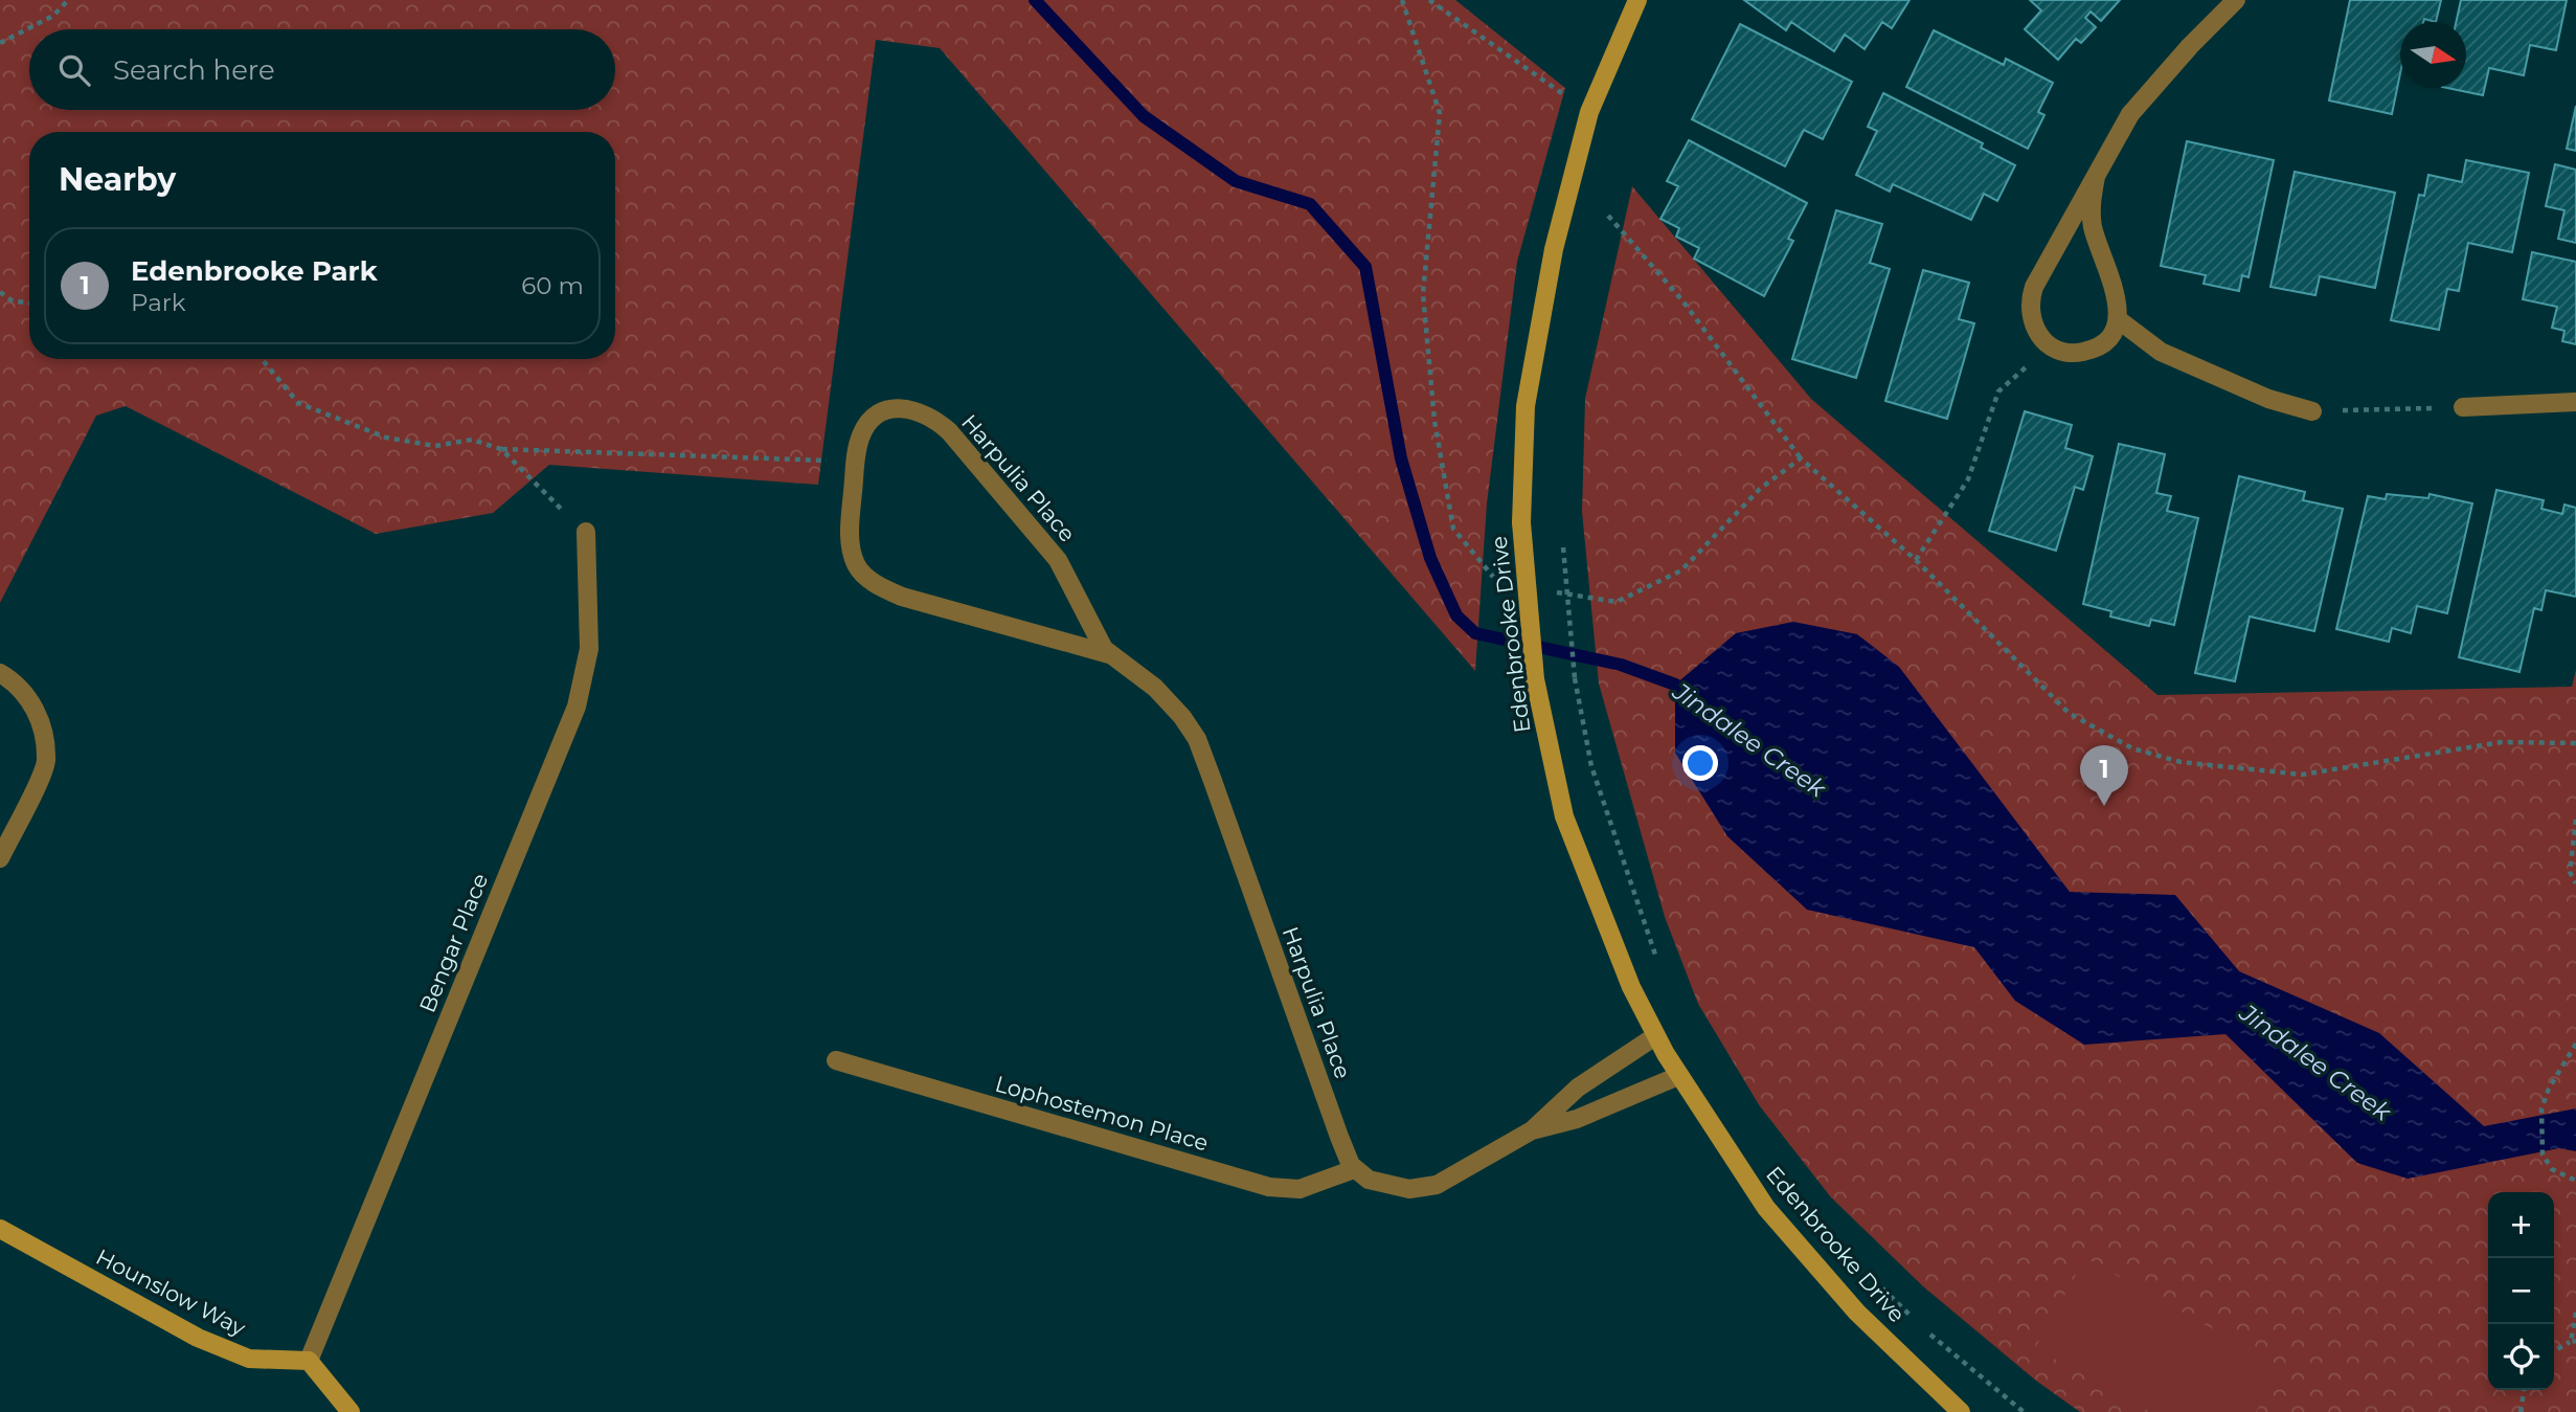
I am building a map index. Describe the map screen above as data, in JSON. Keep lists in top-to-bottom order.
{
  "streets": {
    "street": [
      "Harpulia Place",
      "Edenbrooke Drive",
      "Bengar Place",
      "Lophostemon Place",
      "Hounslow Way"
    ]
  },
  "crossings": [
    ["Harpulia Place", "Lophostemon Place"],
    ["Bengar Place", "Hounslow Way"]
  ],
  "water": ["Jindalee Creek"],
  "north": "right",
  "page": {
    "search": "Search here",
    "heading": "Nearby",
    "list": [
      {
        "mark": "1",
        "name": "Edenbrooke Park",
        "note": "Park",
        "value": "60 m"
      }
    ],
    "pins": "1",
    "map_buttons": ["+", "−"]
  }
}
